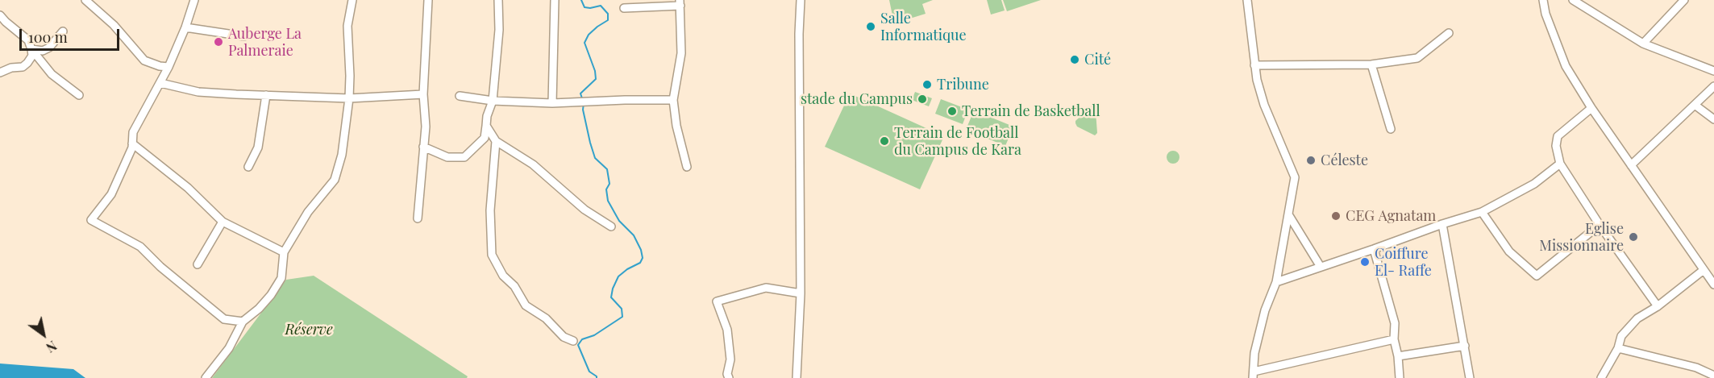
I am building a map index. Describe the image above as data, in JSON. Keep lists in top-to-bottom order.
{
  "parks": ["Réserve"],
  "places": [
    "Salle Informatique",
    "Auberge La Palmeraie",
    "Cité",
    "Tribune",
    "stade du Campus",
    "Terrain de Basketball",
    "Terrain de Football du Campus de Kara",
    "Céleste",
    "CEG Agnatam",
    "Eglise Missionnaire",
    "Coiffure El- Raffe"
  ],
  "scale_bar": "100 m",
  "north": "bottom right"
}
